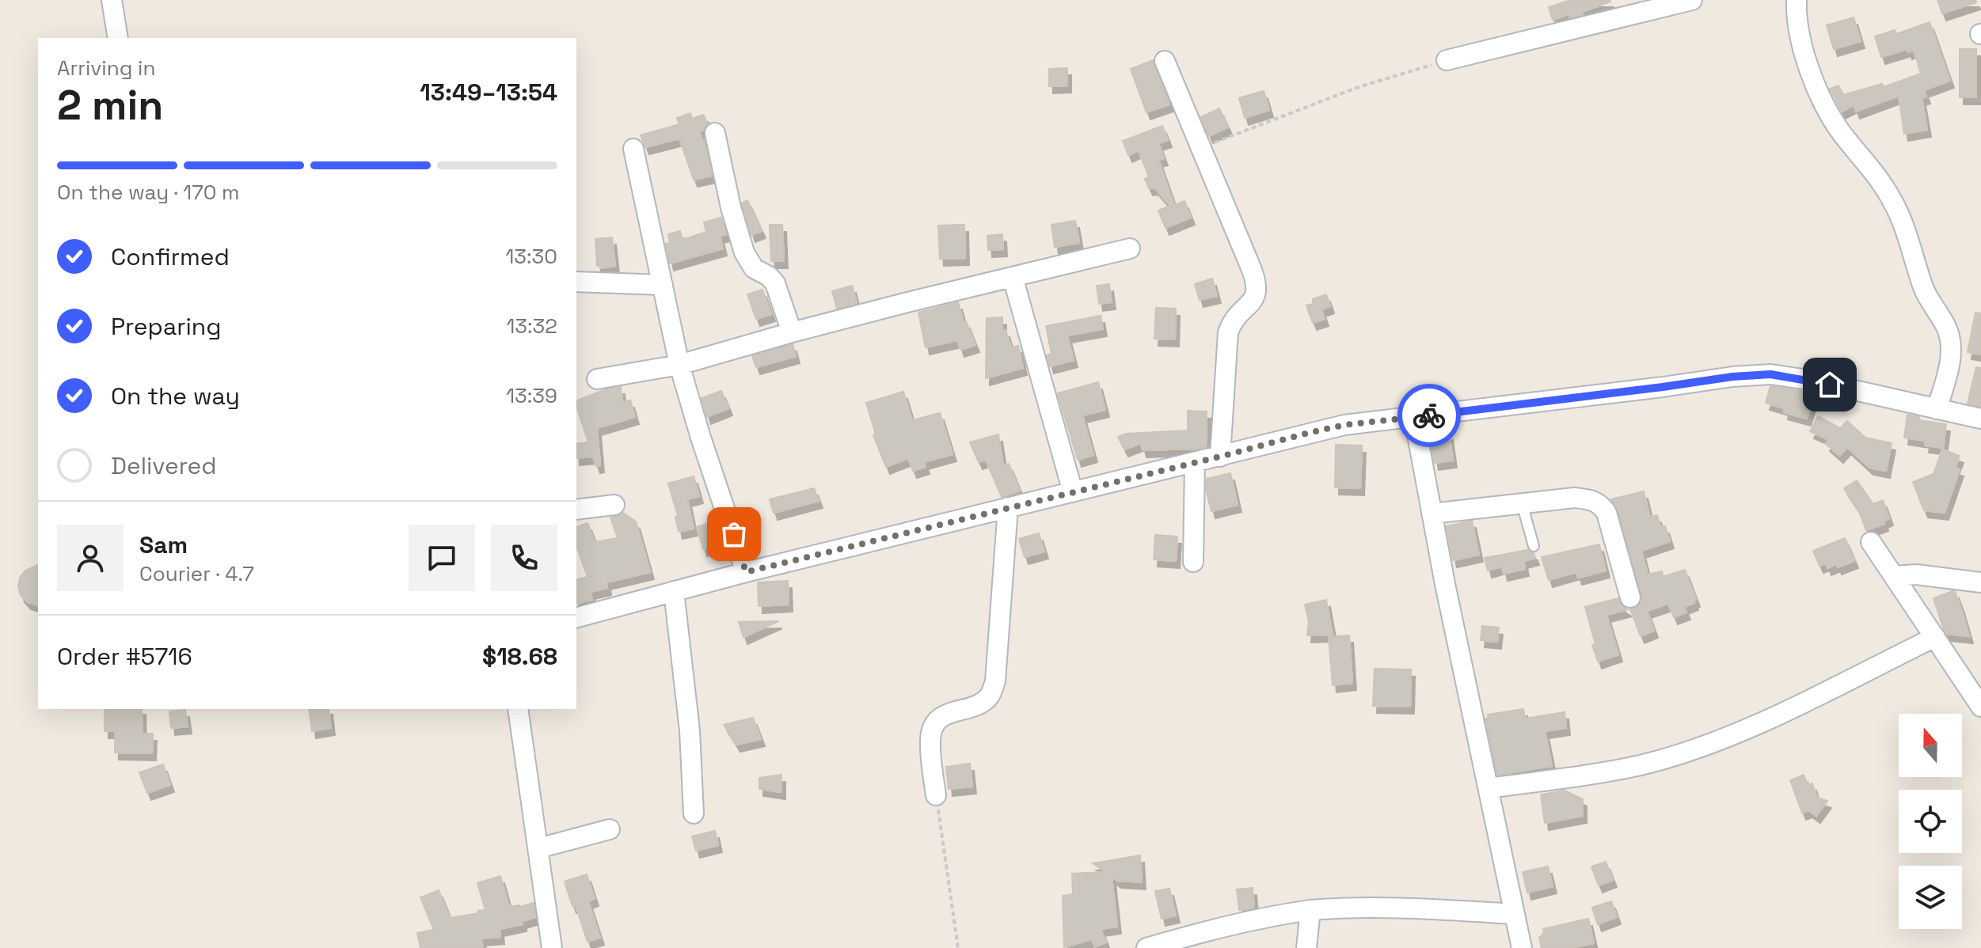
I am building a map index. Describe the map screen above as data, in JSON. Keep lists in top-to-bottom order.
{
  "north": "top",
  "page": {
    "heading": ["2 min", "Arriving in", "13:49–13:54"],
    "panel": [
      "Sam",
      "Courier · 4.7",
      "Order #5716",
      "$18.68"
    ],
    "bar": "On the way · 170 m",
    "list": [
      ["Confirmed", "13:30"],
      ["Preparing", "13:32"],
      ["On the way", "13:39"],
      "Delivered"
    ]
  }
}
